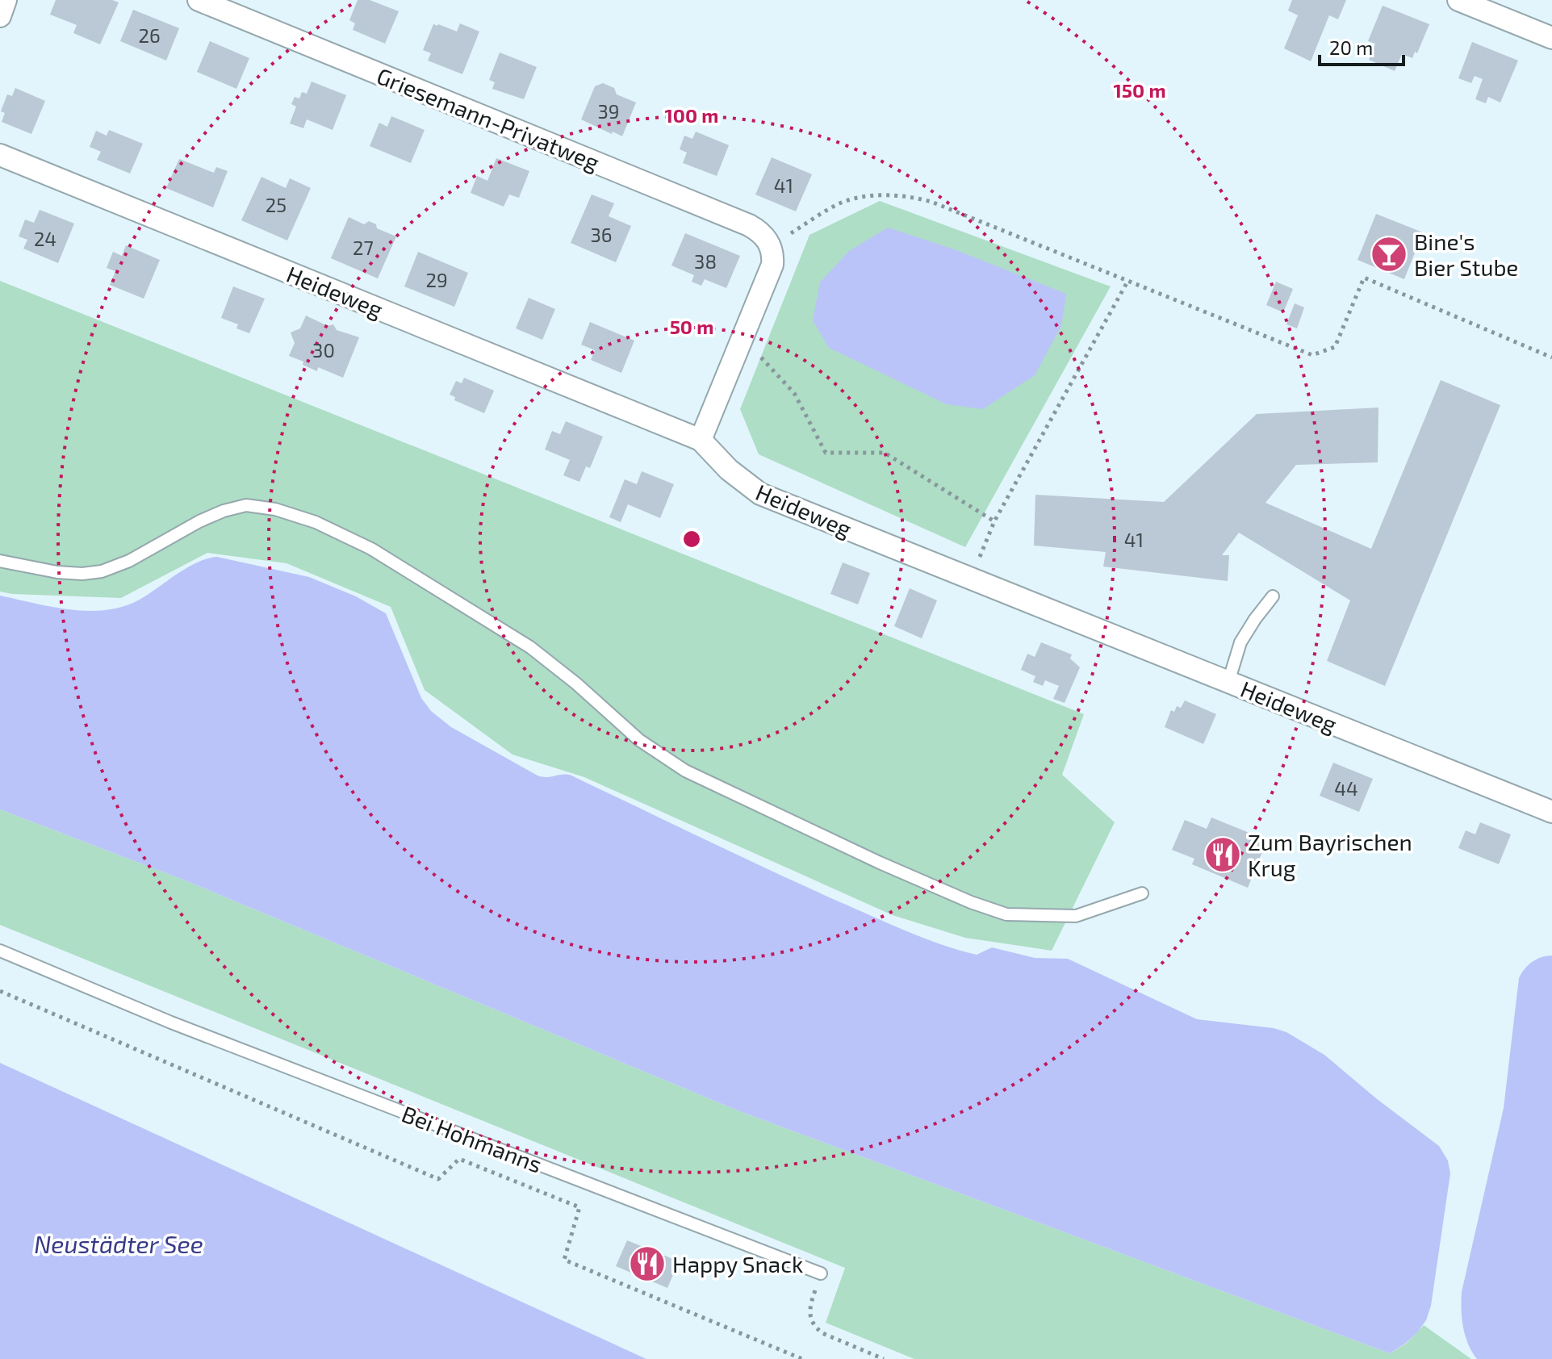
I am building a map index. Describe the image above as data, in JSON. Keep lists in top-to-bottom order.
{
  "streets": {
    "street": ["Griesemann-Privatweg", "Heideweg"],
    "lane": ["Bei Hohmanns"]
  },
  "water": ["Neustädter See"],
  "places": {
    "bar": ["Bine's Bier Stube"],
    "restaurant": ["Zum Bayrischen Krug", "Happy Snack"]
  },
  "house_numbers": [
    "26",
    "39",
    "41",
    "25",
    "36",
    "24",
    "27",
    "38",
    "29",
    "30",
    "41",
    "44"
  ],
  "scale_bar": "20 m",
  "rings": ["150 m", "100 m", "50 m"]
}
